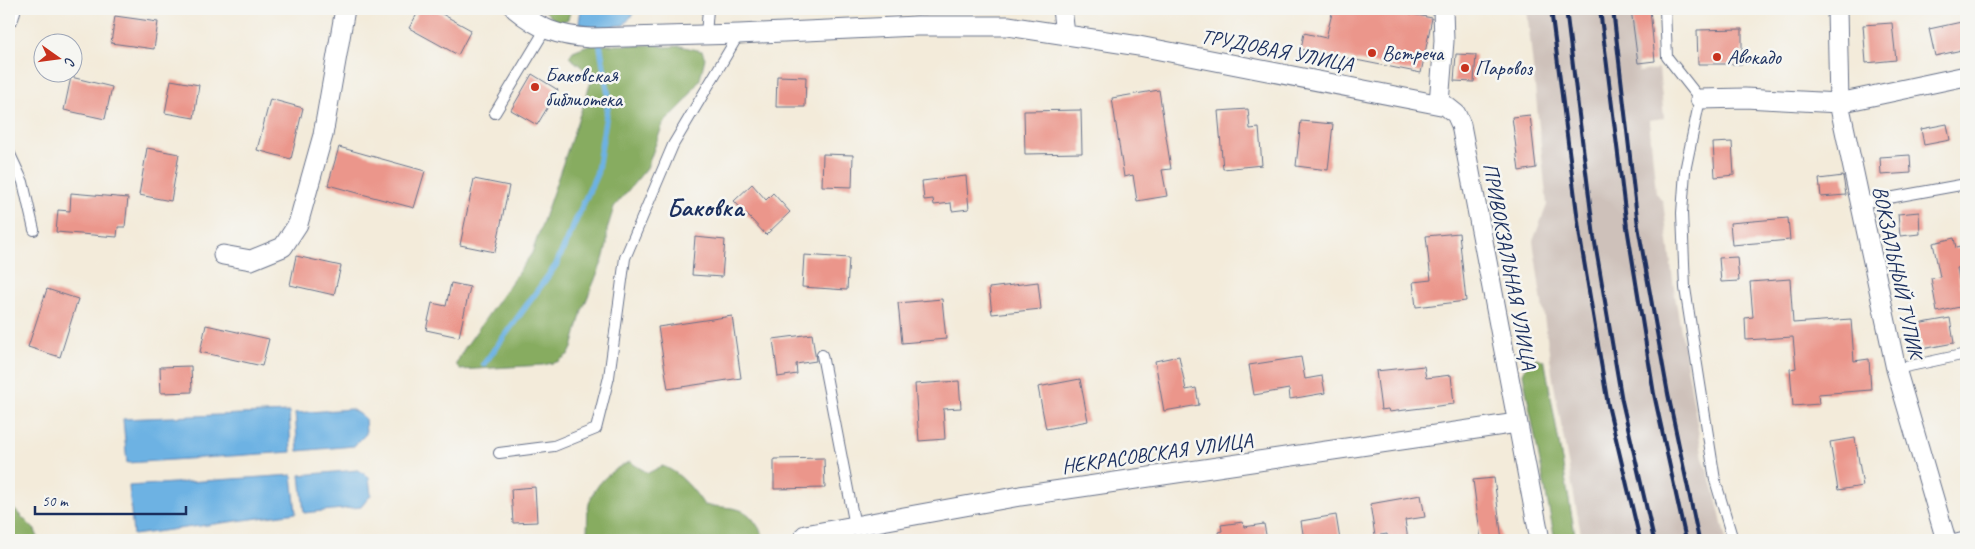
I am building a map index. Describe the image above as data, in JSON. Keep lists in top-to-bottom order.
{
  "streets": {
    "street": [
      "ТРУДОВАЯ УЛИЦА",
      "ПРИВОКЗАЛЬНАЯ УЛИЦА",
      "ВОКЗАЛЬНЫЙ ТУПИК",
      "НЕКРАСОВСКАЯ УЛИЦА"
    ]
  },
  "crossings": [
    ["ТРУДОВАЯ УЛИЦА", "ПРИВОКЗАЛЬНАЯ УЛИЦА"],
    ["ПРИВОКЗАЛЬНАЯ УЛИЦА", "НЕКРАСОВСКАЯ УЛИЦА"]
  ],
  "districts": ["Баковка"],
  "places": [
    "Встреча",
    "Авокадо",
    "Паровоз",
    "Баковская библиотека"
  ],
  "scale_bar": "50 m",
  "north": "right"
}
